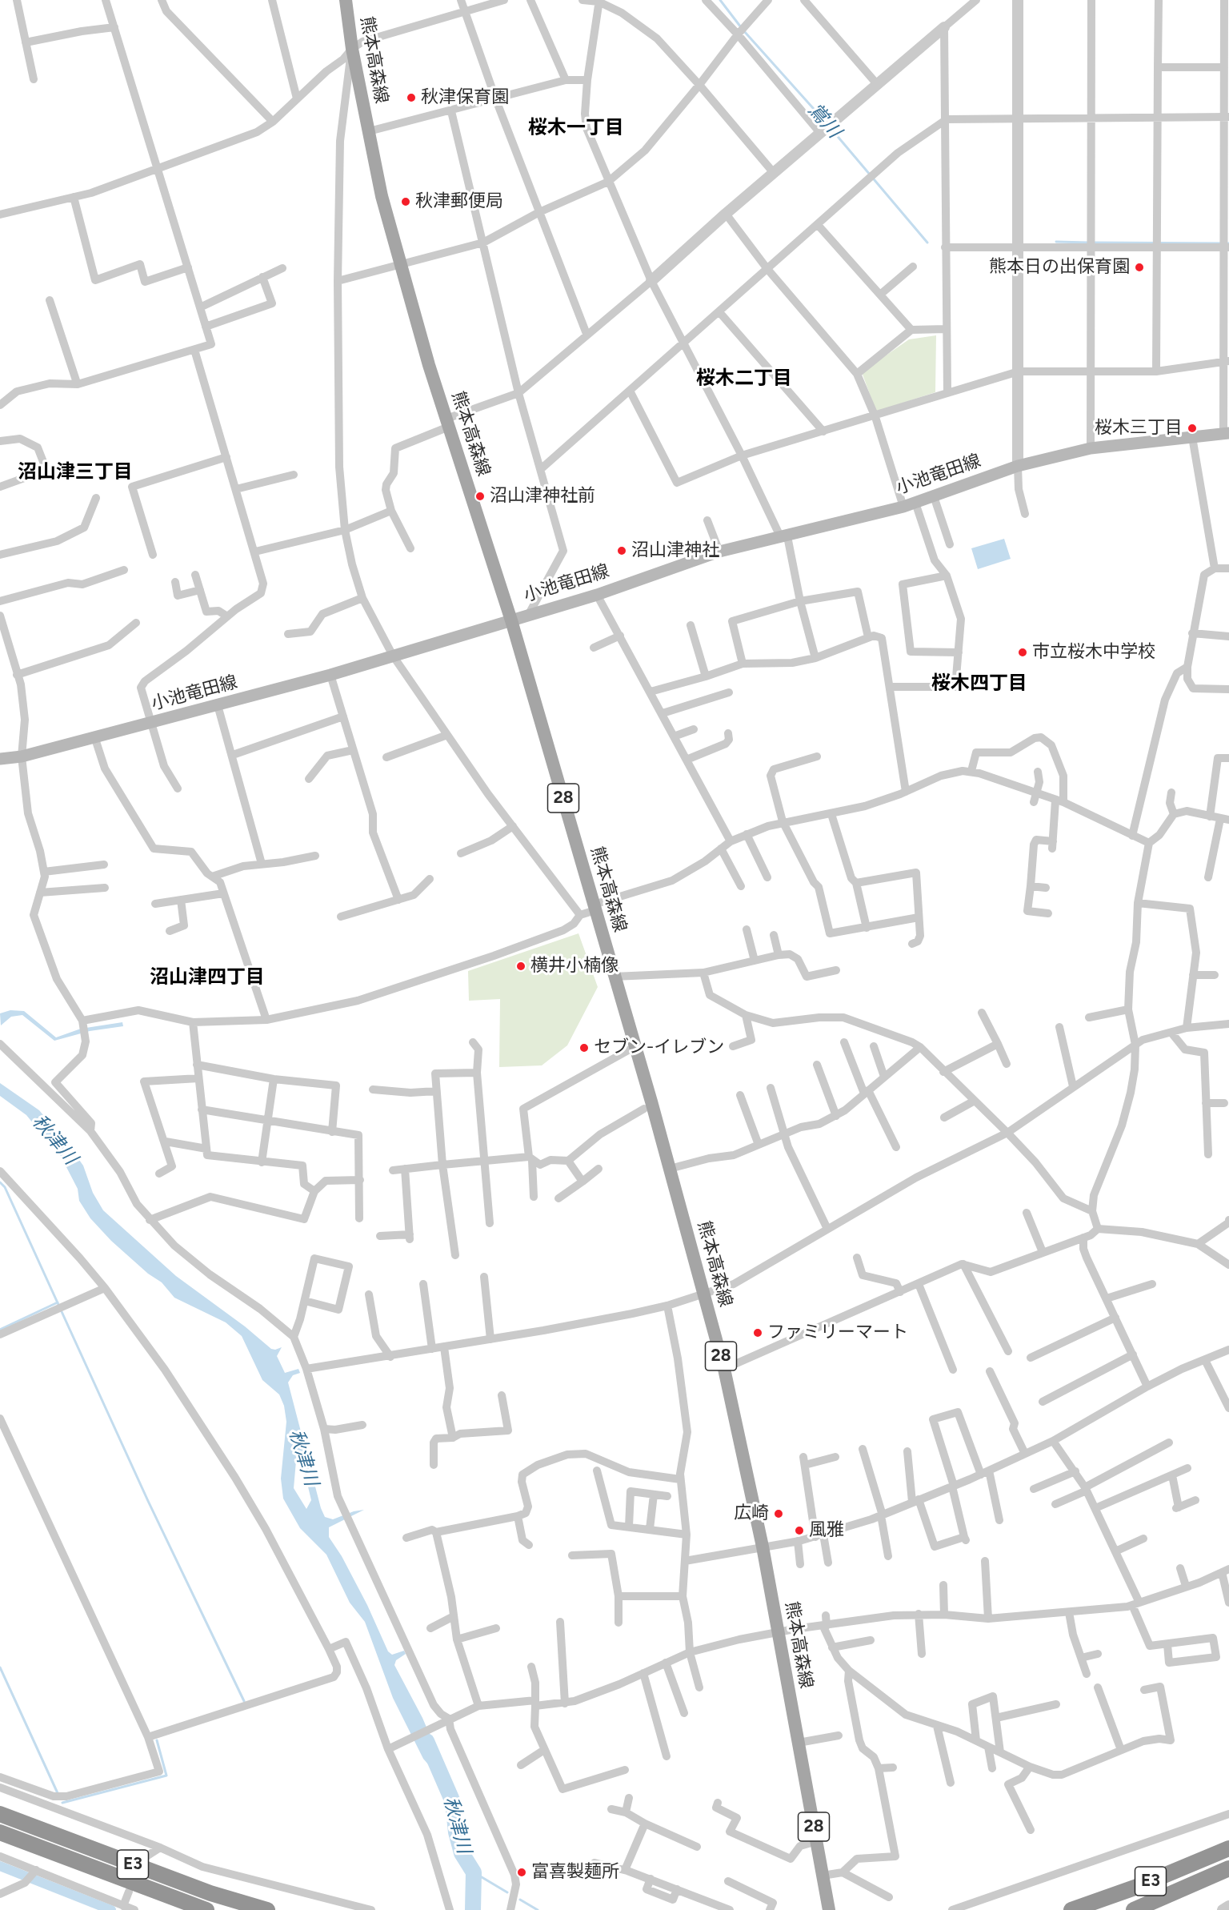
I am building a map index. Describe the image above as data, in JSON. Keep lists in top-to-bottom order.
{
  "streets": {
    "highway": ["E3"],
    "main road": ["熊本高森線", "小池竜田線", "28"]
  },
  "crossings": [
    ["熊本高森線", "小池竜田線"]
  ],
  "districts": [
    "桜木一丁目",
    "桜木二丁目",
    "沼山津三丁目",
    "桜木四丁目",
    "沼山津四丁目"
  ],
  "water": ["鴬川", "秋津川"],
  "places": [
    "秋津保育園",
    "秋津郵便局",
    "熊本日の出保育園",
    "桜木三丁目",
    "沼山津神社前",
    "沼山津神社",
    "市立桜木中学校",
    "横井小楠像",
    "セブン-イレブン",
    "ファミリーマート",
    "広崎",
    "風雅",
    "富喜製麺所"
  ]
}
